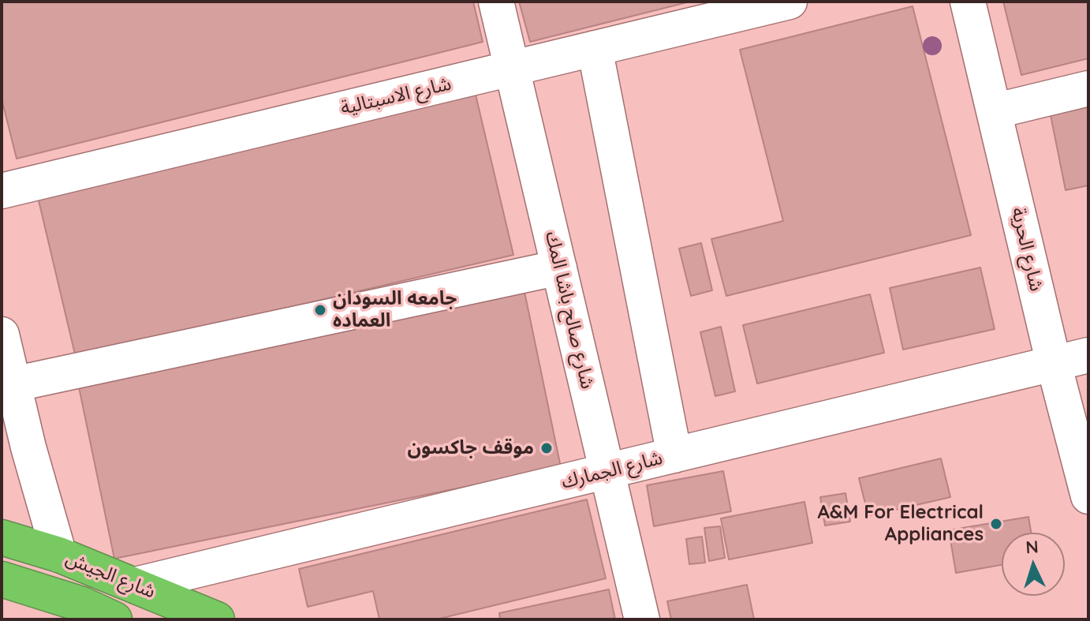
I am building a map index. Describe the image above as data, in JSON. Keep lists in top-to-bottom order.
{
  "streets": {
    "highway": ["شارع الجيش"],
    "street": [
      "شارع الاسبتالية",
      "شارع الحرية",
      "شارع صالح باشا المك",
      "شارع الجمارك"
    ]
  },
  "crossings": [
    ["شارع الاسبتالية", "شارع صالح باشا المك"],
    ["شارع الحرية", "شارع الجمارك"],
    ["شارع صالح باشا المك", "شارع الجمارك"],
    ["شارع الجمارك", "شارع الجيش"]
  ],
  "places": ["جامعه السودان العماده", "موقف جاكسون", "A&M For Electrical Appliances"],
  "north": "top"
}
